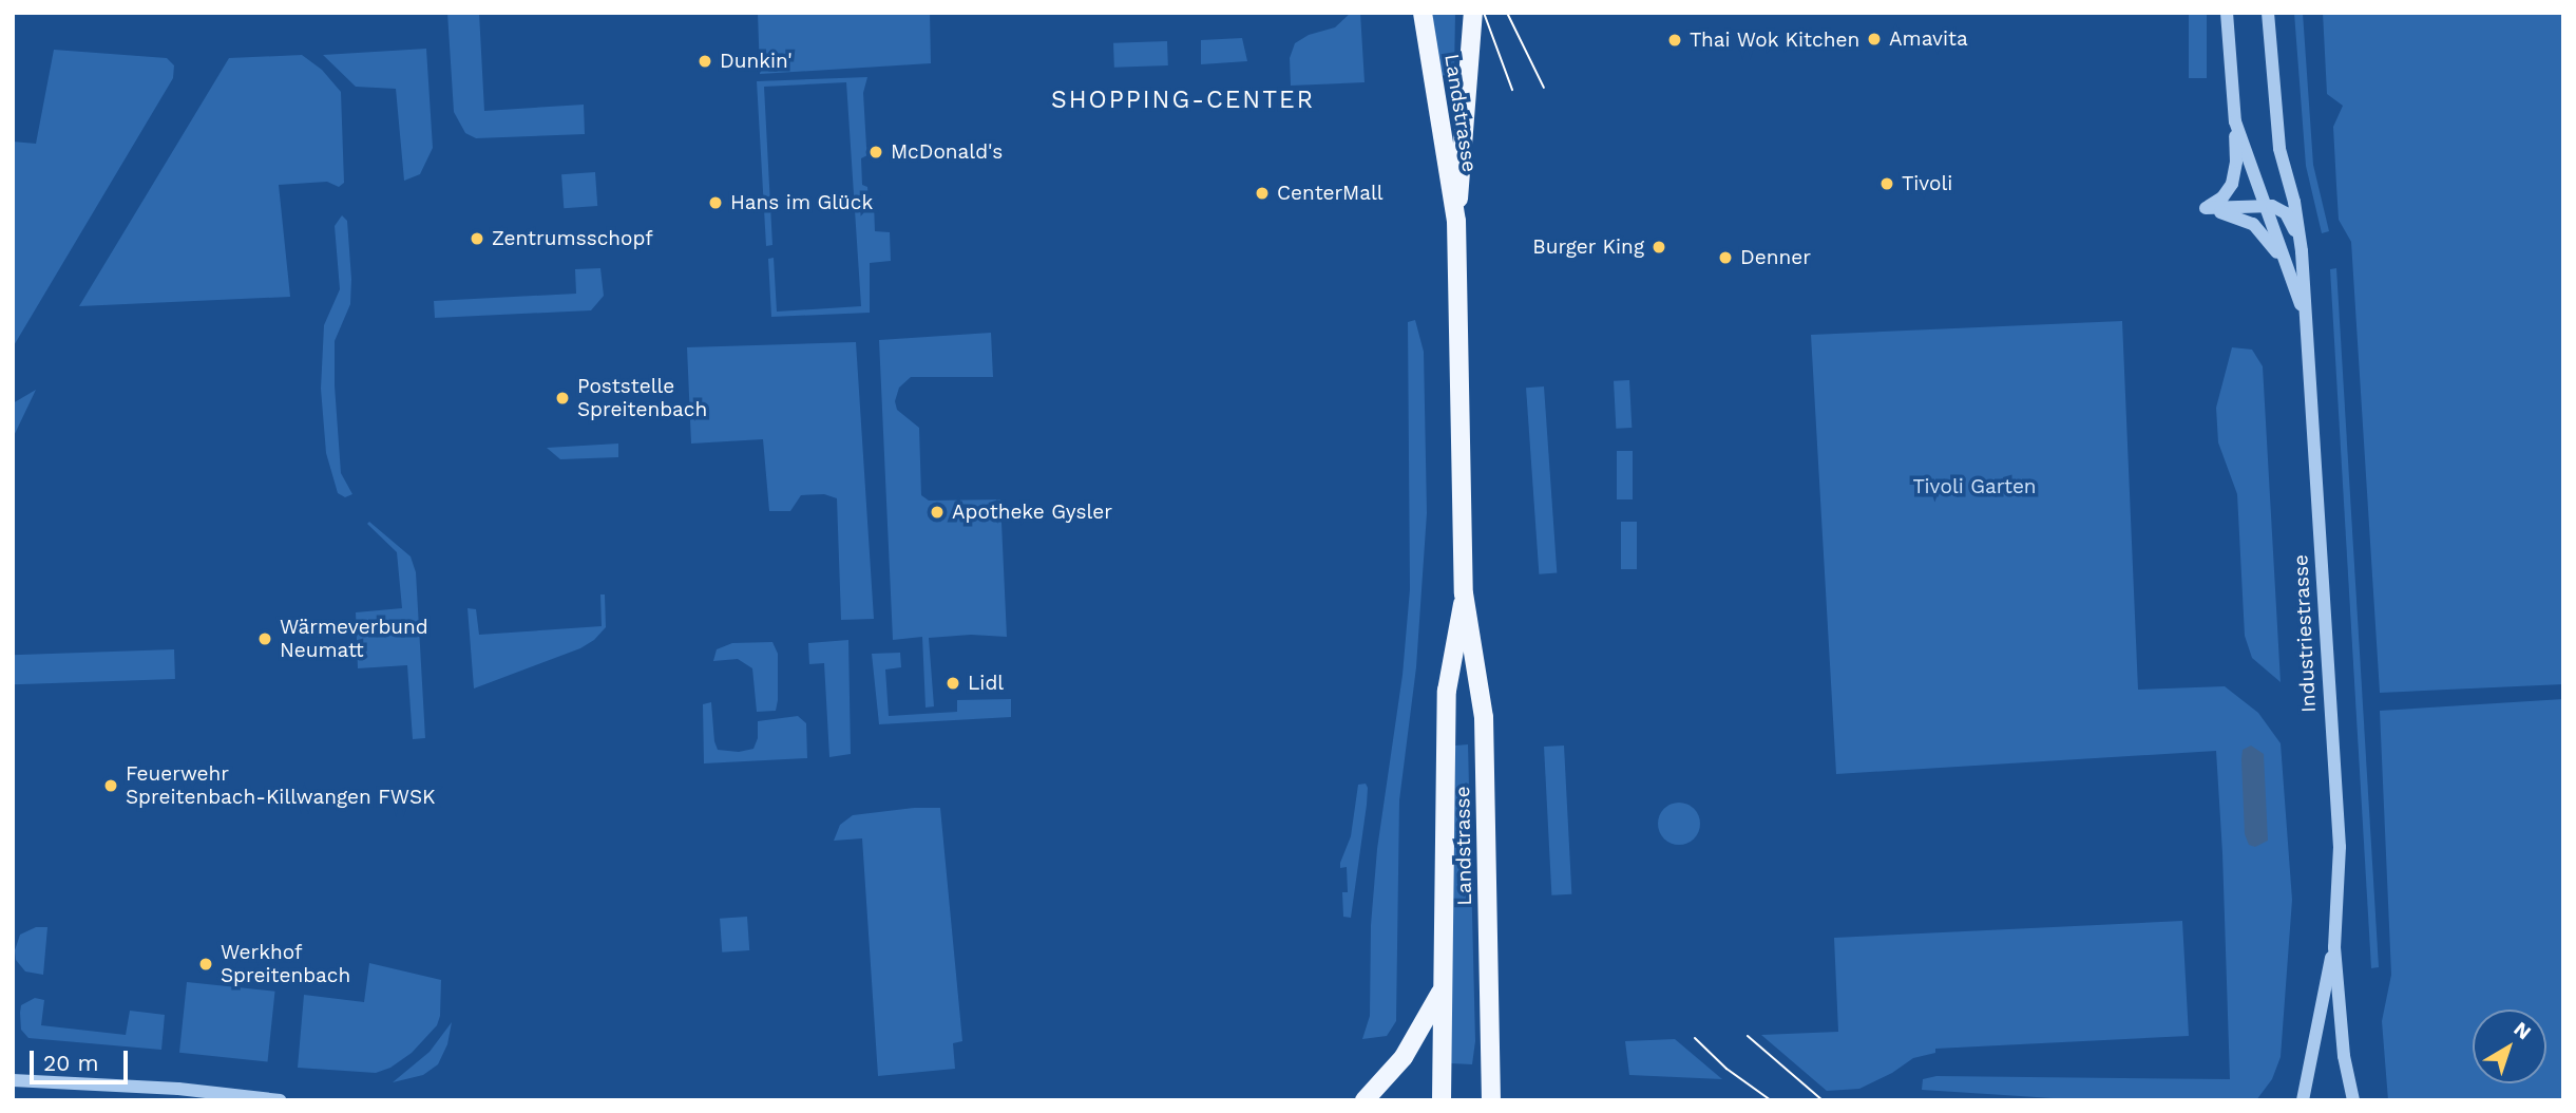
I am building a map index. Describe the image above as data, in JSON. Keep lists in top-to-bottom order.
{
  "streets": {
    "main road": ["Landstrasse"],
    "street": ["Industriestrasse"]
  },
  "districts": ["SHOPPING-CENTER"],
  "parks": ["Tivoli Garten"],
  "places": [
    "Amavita",
    "Thai Wok Kitchen",
    "Dunkin'",
    "McDonald's",
    "Tivoli",
    "CenterMall",
    "Hans im Glück",
    "Zentrumsschopf",
    "Burger King",
    "Denner",
    "Poststelle Spreitenbach",
    "Apotheke Gysler",
    "Wärmeverbund Neumatt",
    "Lidl",
    "Feuerwehr Spreitenbach-Killwangen FWSK",
    "Werkhof Spreitenbach"
  ],
  "scale_bar": "20 m",
  "north": "top right"
}
